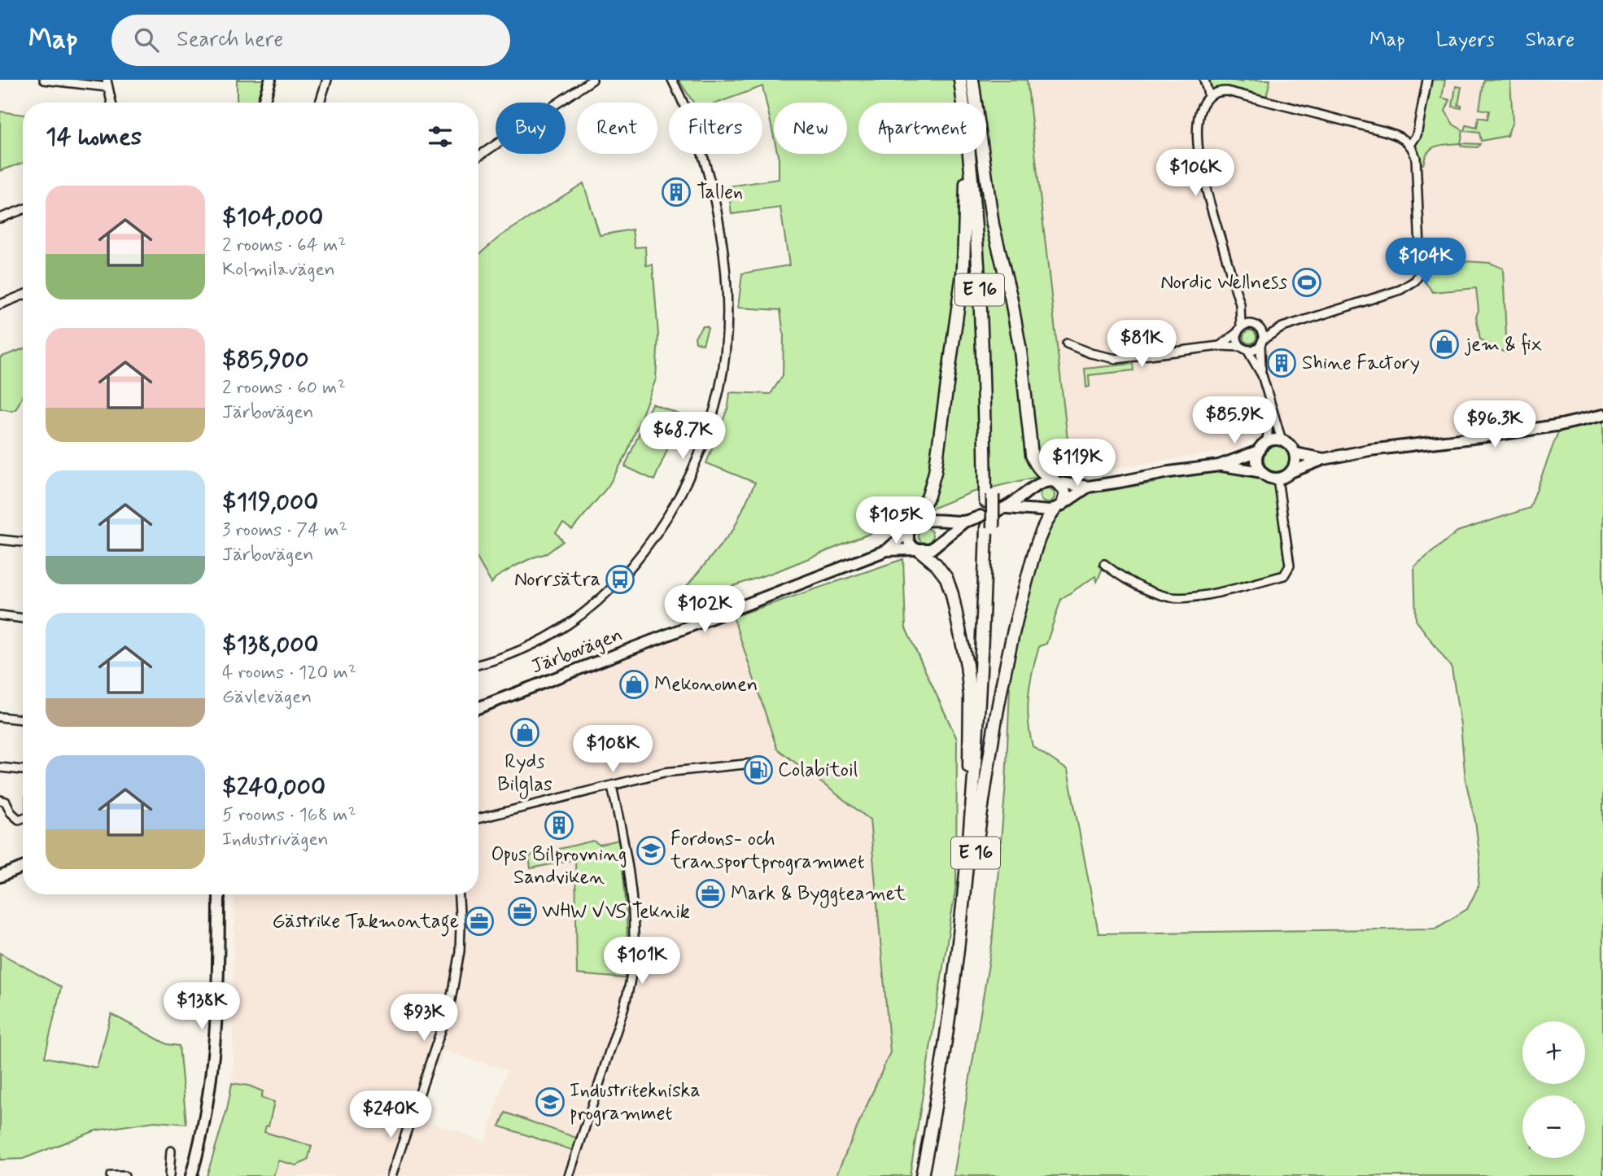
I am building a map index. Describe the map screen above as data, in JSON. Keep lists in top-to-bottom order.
{
  "streets": {
    "highway": ["E 16"],
    "main road": ["Järbovägen"]
  },
  "places": {
    "building": ["Tallen", "Shine Factory", "Opus Bilprovning Sandviken"],
    "sports": ["Nordic Wellness"],
    "shop": ["jem & fix", "Mekonomen", "Ryds Bilglas"],
    "bus stop": ["Norrsätra"],
    "fuel station": ["Colabitoil"],
    "school or university": ["Fordons- och transportprogrammet", "Industritekniska programmet"],
    "office": ["Mark & Byggteamet", "WHW VVS Teknik", "Gästrike Takmontage"]
  },
  "page": {
    "header": "Map",
    "search": "Search here",
    "nav": ["Map", "Layers", "Share"],
    "chip": [
      "Buy",
      "Rent",
      "Filters",
      "New",
      "Apartment"
    ],
    "heading": "14 homes",
    "price": [
      "$106K",
      "$104K",
      "$81K",
      "$85.9K",
      "$96.3K",
      "$68.7K",
      "$119K",
      "$105K",
      "$102K",
      "$108K",
      "$101K",
      "$138K",
      "$93K",
      "$240K"
    ],
    "list": [
      {
        "name": "$104,000",
        "note": "2 rooms · 64 m² · Kolmilavägen"
      },
      {
        "name": "$85,900",
        "note": "2 rooms · 60 m² · Järbovägen"
      },
      {
        "name": "$119,000",
        "note": "3 rooms · 74 m² · Järbovägen"
      },
      {
        "name": "$138,000",
        "note": "4 rooms · 120 m² · Gävlevägen"
      },
      {
        "name": "$240,000",
        "note": "5 rooms · 168 m² · Industrivägen"
      }
    ],
    "map_buttons": ["+", "−"]
  }
}
